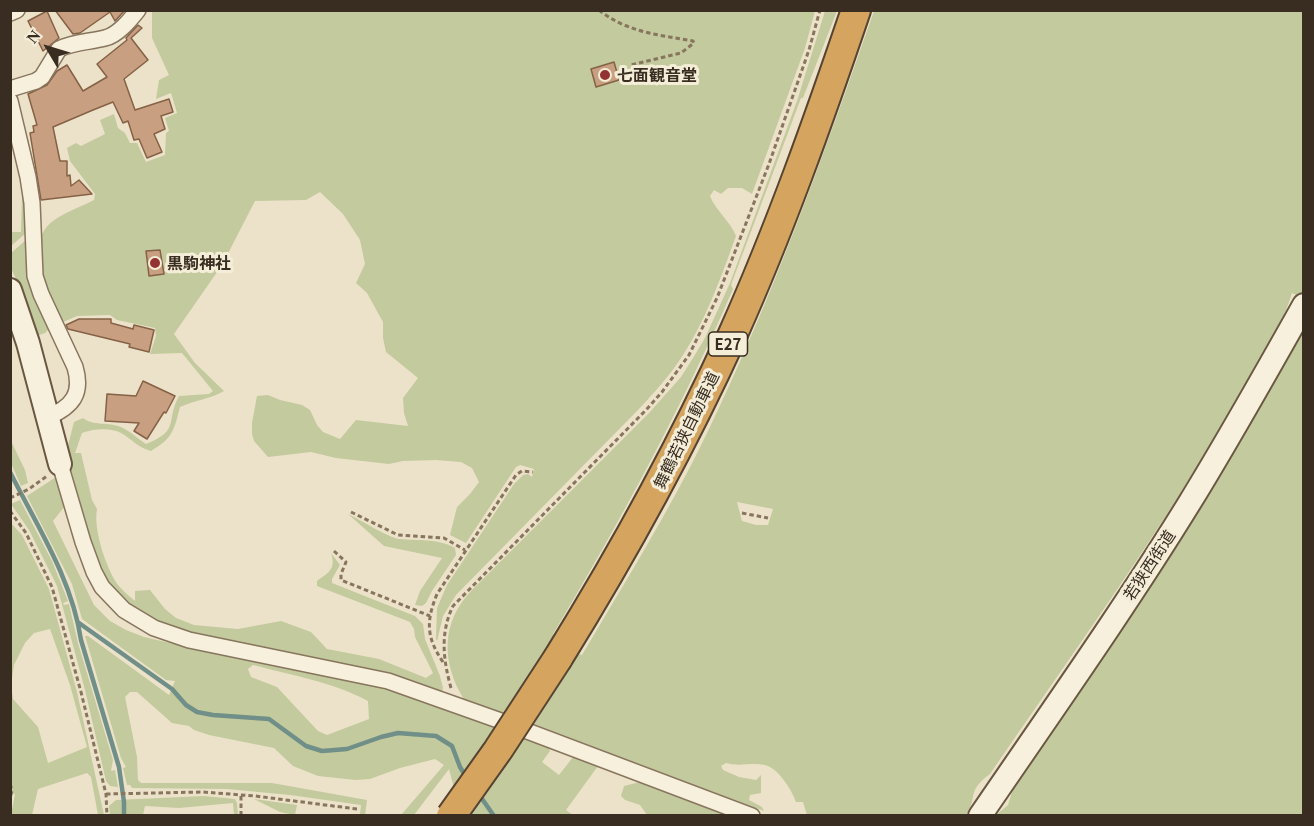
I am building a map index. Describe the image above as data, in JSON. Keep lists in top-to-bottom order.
{
  "streets": {
    "highway": ["E27", "舞鶴若狭自動車道"],
    "street": ["若狭西街道"]
  },
  "places": ["七面観音堂", "黒駒神社"],
  "north": "top left"
}
